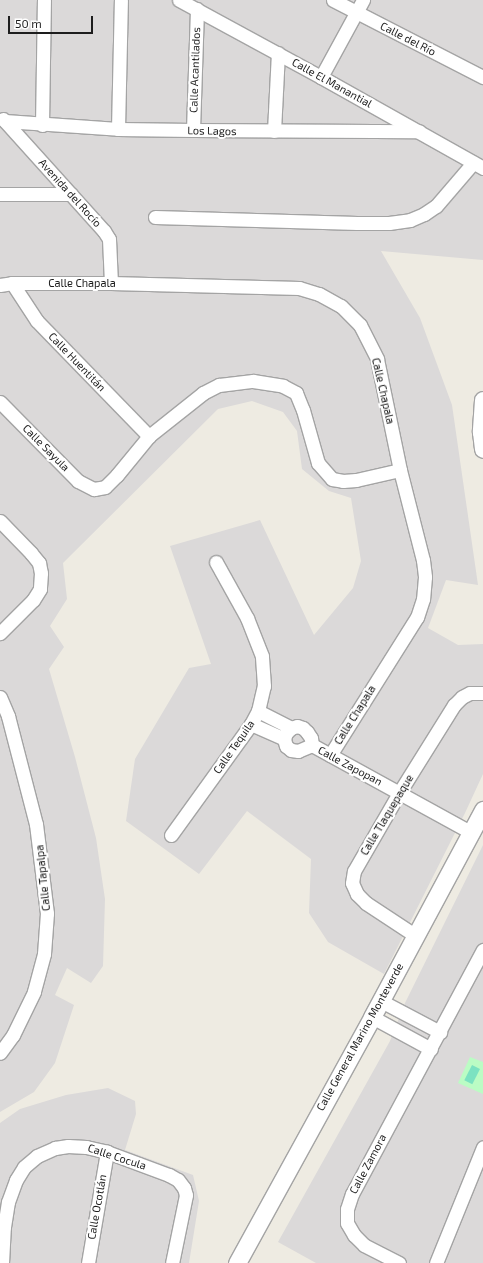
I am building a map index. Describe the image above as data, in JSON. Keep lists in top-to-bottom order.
{
  "streets": {
    "street": [
      "Calle del Río",
      "Calle Acantilados",
      "Calle El Manantial",
      "Los Lagos",
      "Avenida del Rocío",
      "Calle Chapala",
      "Calle Huentitán",
      "Calle Sayula",
      "Calle Tequila",
      "Calle Zapopan",
      "Calle Tlaquepaque",
      "Calle Tapalpa",
      "Calle General Marino Monteverde",
      "Calle Cocula",
      "Calle Zamora",
      "Calle Ocotlán"
    ]
  },
  "crossings": [
    ["Calle Acantilados", "Calle El Manantial"],
    ["Calle Acantilados", "Los Lagos"],
    ["Calle El Manantial", "Los Lagos"],
    ["Los Lagos", "Avenida del Rocío"],
    ["Avenida del Rocío", "Calle Chapala"],
    ["Calle Chapala", "Calle Huentitán"],
    ["Calle Chapala", "Calle Zapopan"],
    ["Calle Huentitán", "Calle Sayula"],
    ["Calle Tequila", "Calle Zapopan"],
    ["Calle Zapopan", "Calle Tlaquepaque"],
    ["Calle Zapopan", "Calle General Marino Monteverde"],
    ["Calle Tlaquepaque", "Calle General Marino Monteverde"],
    ["Calle Cocula", "Calle Ocotlán"]
  ],
  "scale_bar": "50 m"
}
